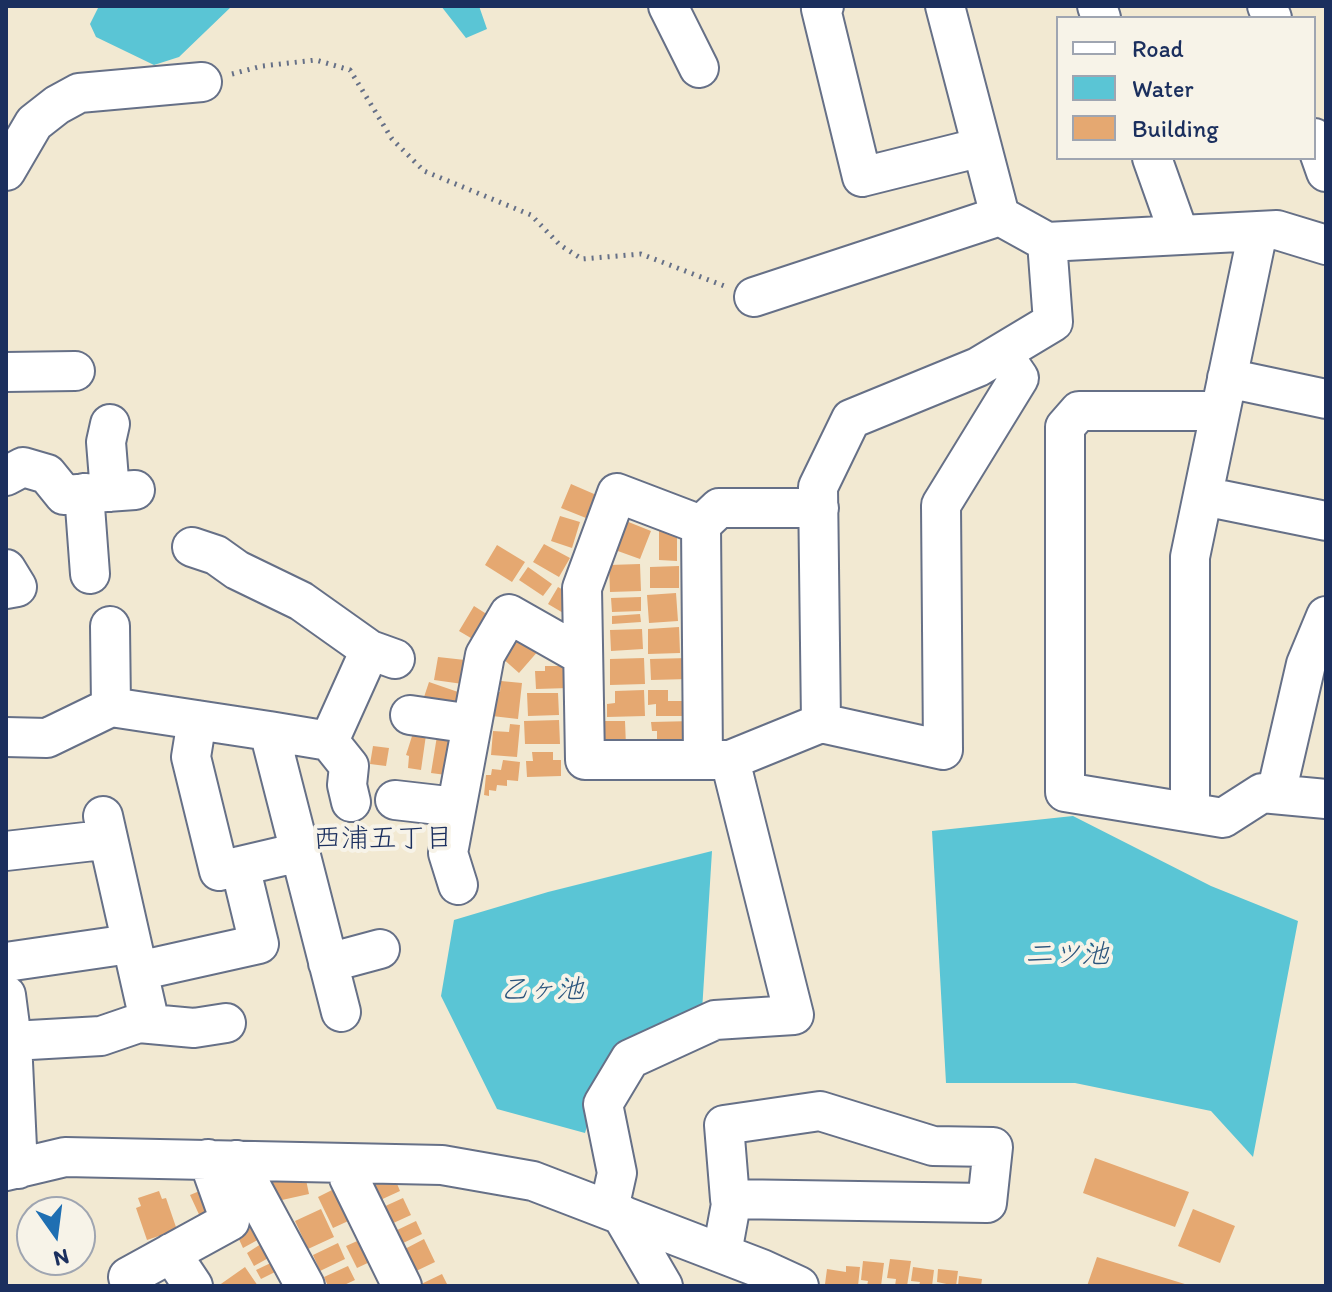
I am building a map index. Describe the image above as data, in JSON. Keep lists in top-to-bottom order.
{
  "districts": ["西浦五丁目"],
  "water": ["二ツ池", "乙ヶ池"],
  "legend": ["Road", "Water", "Building"],
  "north": "bottom"
}
